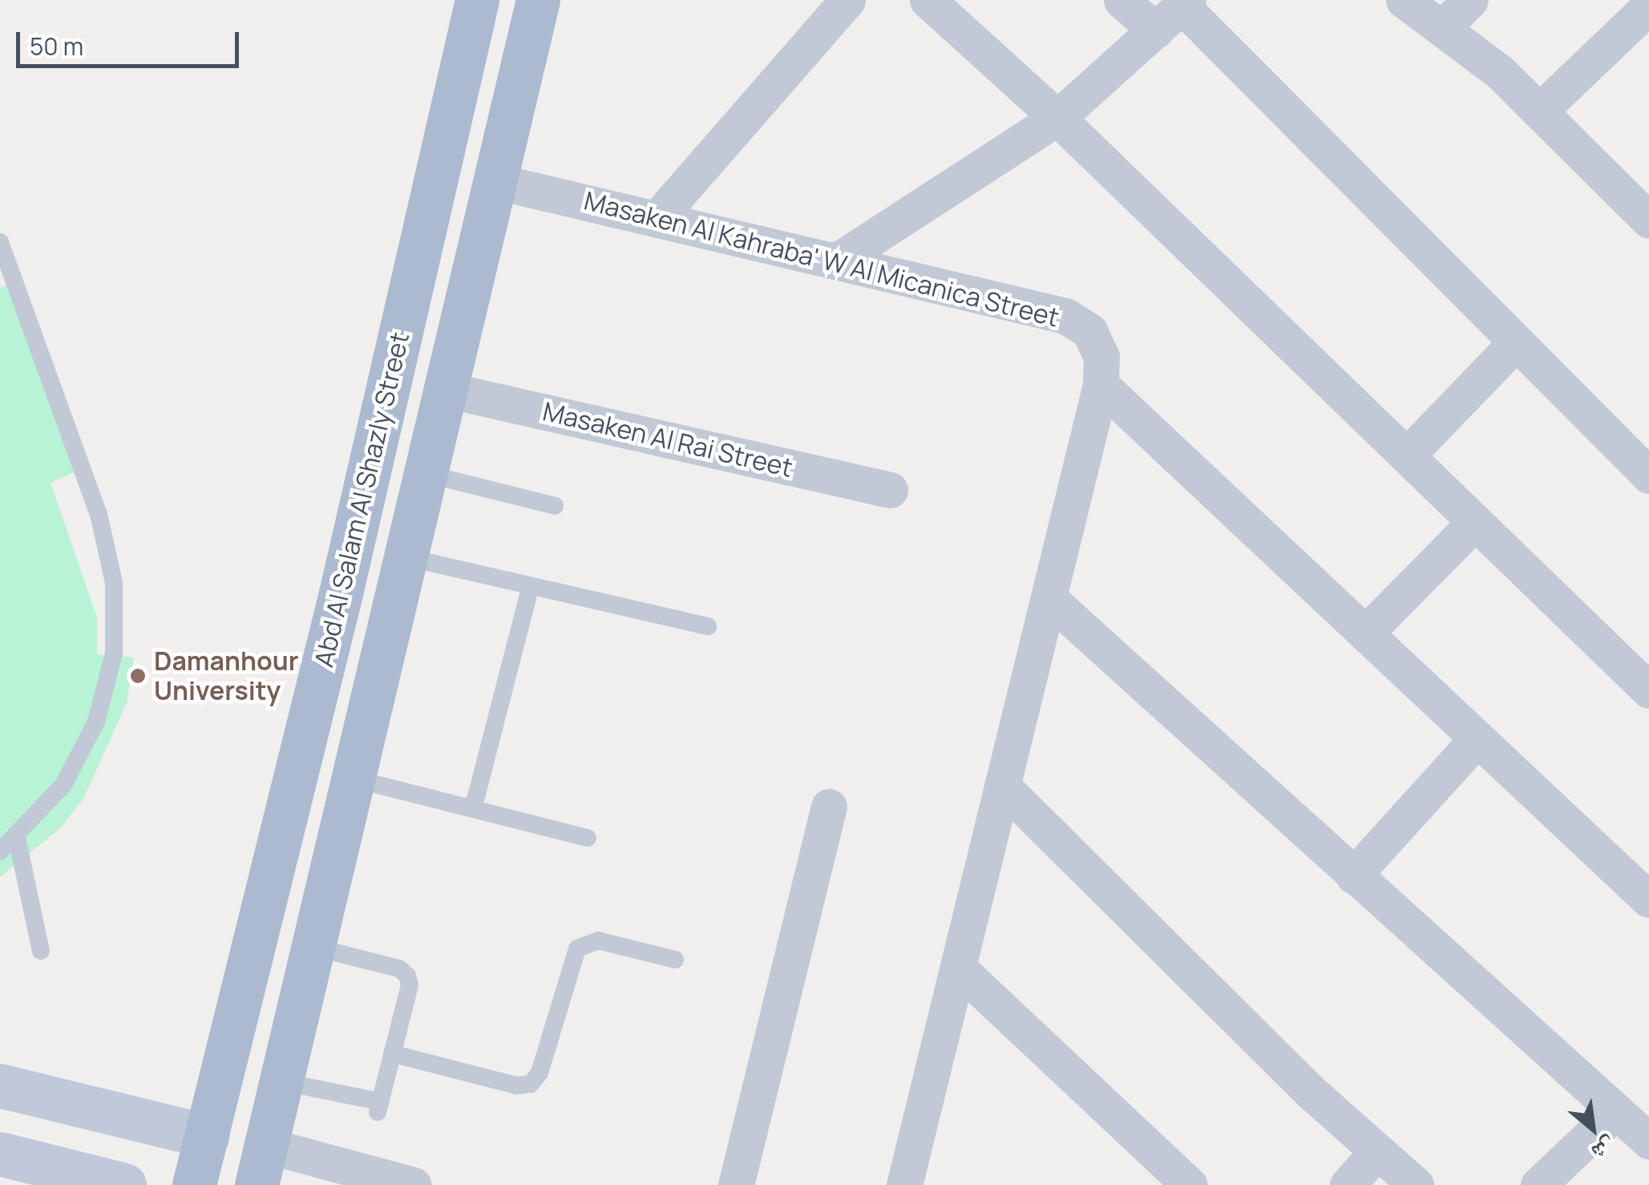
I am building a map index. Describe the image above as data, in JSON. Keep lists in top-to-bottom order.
{
  "streets": {
    "main road": ["Abd Al Salam Al Shazly Street"],
    "street": ["Masaken Al Kahraba' W Al Micanica Street", "Masaken Al Rai Street"]
  },
  "places": ["Damanhour University"],
  "scale_bar": "50 m",
  "north": "bottom right"
}
